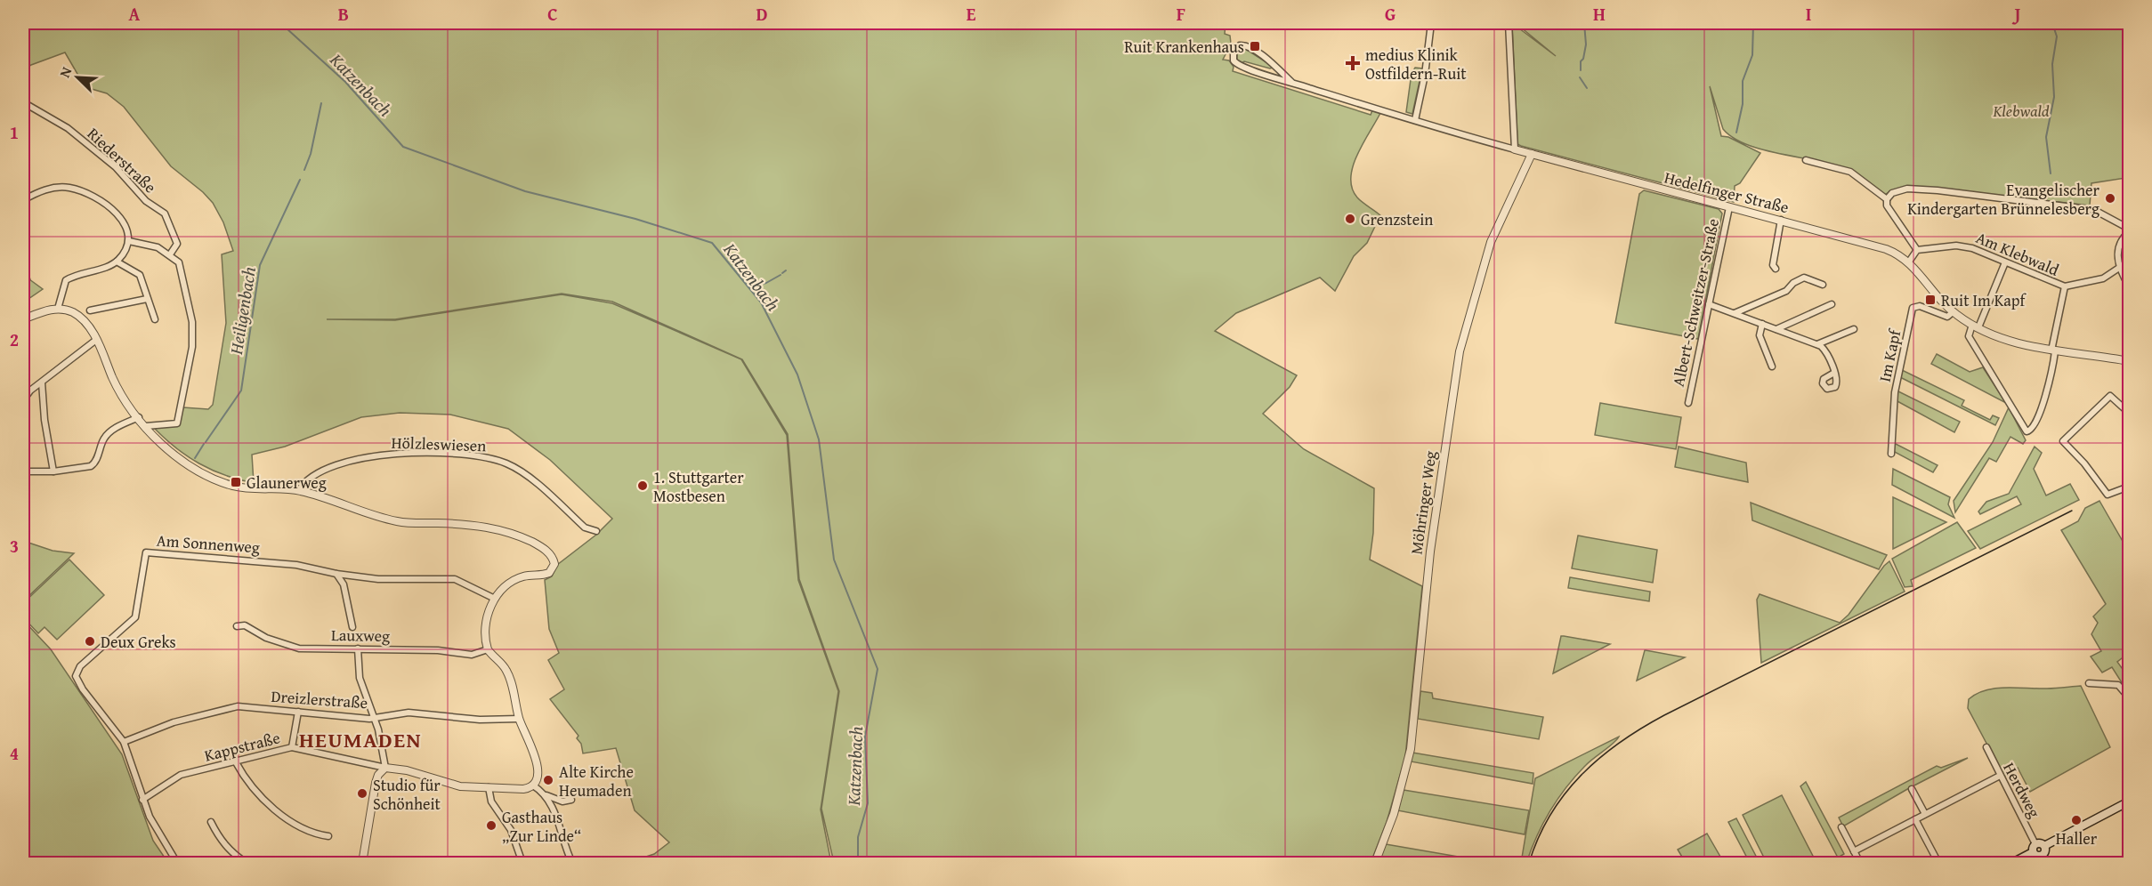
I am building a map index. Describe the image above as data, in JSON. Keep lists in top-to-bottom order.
{
  "streets": {
    "street": [
      "Riederstraße",
      "Hedelfinger Straße",
      "Am Klebwald",
      "Albert-Schweitzer-Straße",
      "Im Kapf",
      "Hölzleswiesen",
      "Möhringer Weg",
      "Am Sonnenweg",
      "Lauxweg",
      "Dreizlerstraße",
      "Kappstraße",
      "Herdweg"
    ]
  },
  "crossings": [
    ["Hedelfinger Straße", "Albert-Schweitzer-Straße"],
    ["Hedelfinger Straße", "Im Kapf"],
    ["Hedelfinger Straße", "Möhringer Weg"],
    ["Am Sonnenweg", "Dreizlerstraße"]
  ],
  "districts": ["HEUMADEN"],
  "water": ["Katzenbach", "Heiligenbach"],
  "parks": ["Klebwald"],
  "places": {
    "transit": ["Ruit Krankenhaus", "Ruit Im Kapf", "Glaunerweg"],
    "health": ["medius Klinik Ostfildern-Ruit"],
    "other": [
      "Evangelischer Kindergarten Brünnelesberg",
      "Grenzstein",
      "1. Stuttgarter Mostbesen",
      "Deux Greks",
      "Alte Kirche Heumaden",
      "Studio für Schönheit",
      "Haller",
      "Gasthaus „Zur Linde“"
    ]
  },
  "north": "top left",
  "grid": {
    "columns": [
      "A",
      "B",
      "C",
      "D",
      "E",
      "F",
      "G",
      "H",
      "I",
      "J"
    ],
    "rows": [
      "1",
      "2",
      "3",
      "4"
    ]
  }
}
